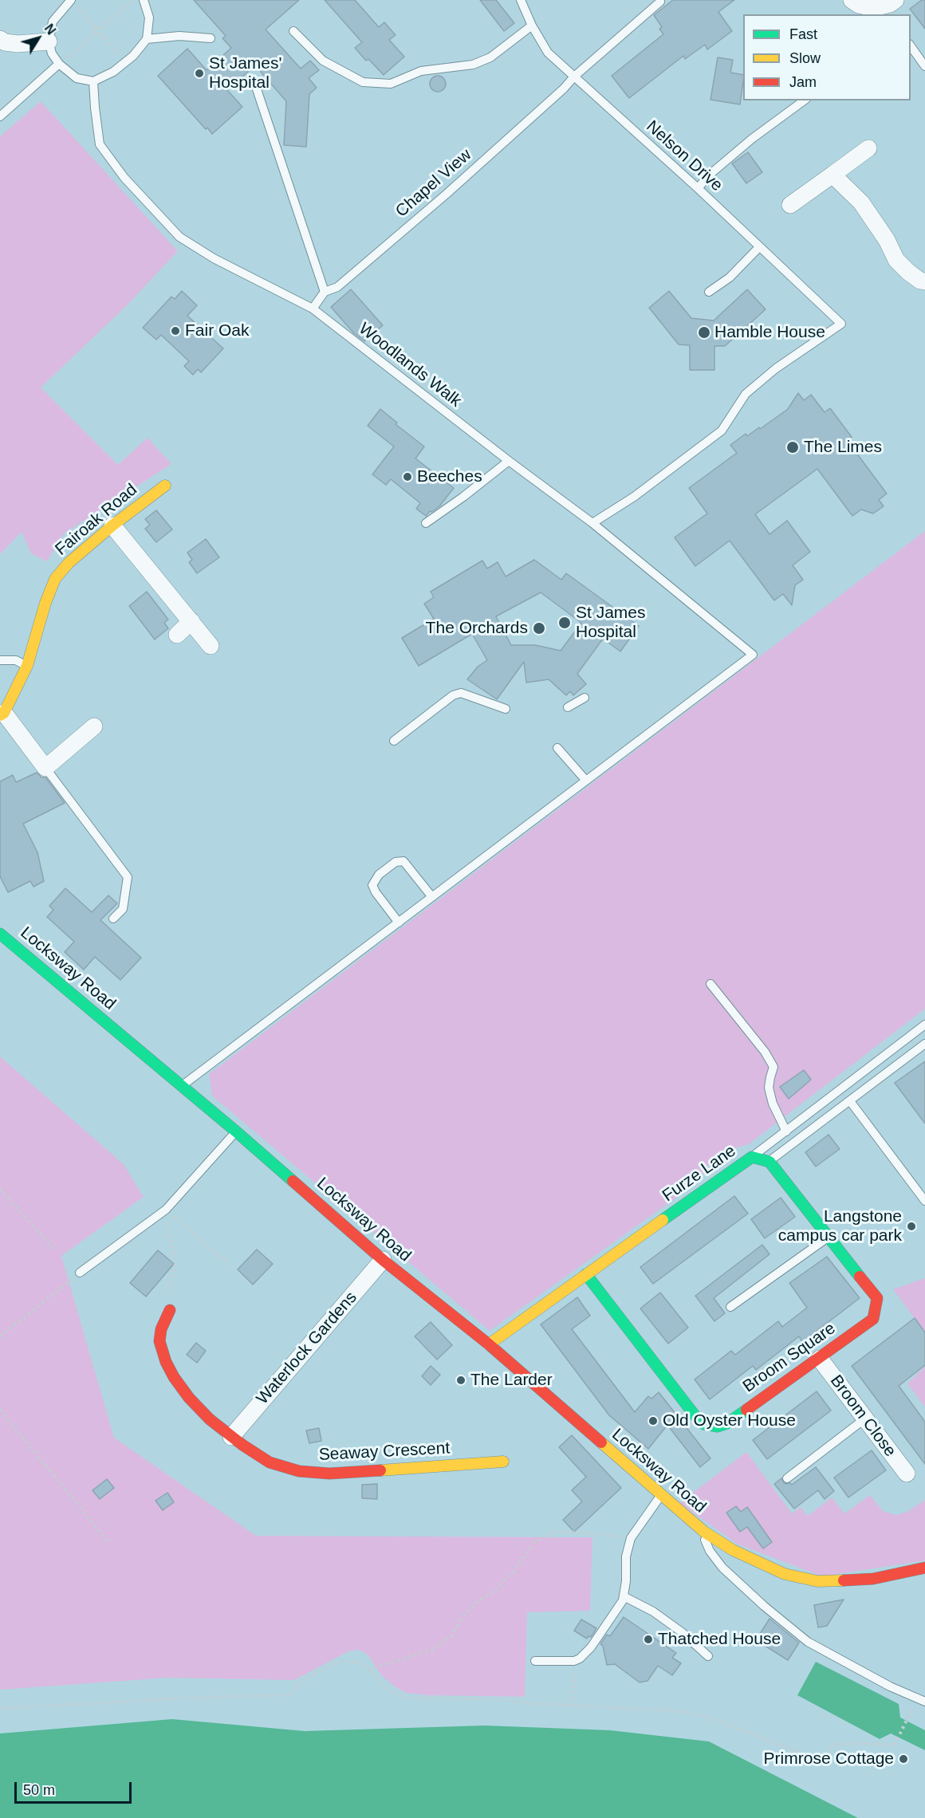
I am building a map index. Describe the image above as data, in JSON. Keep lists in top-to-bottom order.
{
  "streets": {
    "street": [
      "Fairoak Road",
      "Locksway Road",
      "Furze Lane",
      "Waterlock Gardens",
      "Broom Square",
      "Broom Close",
      "Seaway Crescent"
    ],
    "lane": ["Nelson Drive", "Chapel View", "Woodlands Walk"]
  },
  "crossings": [
    ["Nelson Drive", "Chapel View"],
    ["Nelson Drive", "Woodlands Walk"],
    ["Chapel View", "Woodlands Walk"],
    ["Locksway Road", "Furze Lane"],
    ["Locksway Road", "Waterlock Gardens"],
    ["Furze Lane", "Broom Square"],
    ["Waterlock Gardens", "Seaway Crescent"],
    ["Broom Square", "Broom Close"]
  ],
  "places": [
    "St James' Hospital",
    "Fair Oak",
    "Hamble House",
    "The Limes",
    "Beeches",
    "St James Hospital",
    "The Orchards",
    "Langstone campus car park",
    "The Larder",
    "Old Oyster House",
    "Thatched House",
    "Primrose Cottage"
  ],
  "legend": ["Fast", "Slow", "Jam"],
  "scale_bar": "50 m",
  "north": "top right"
}
